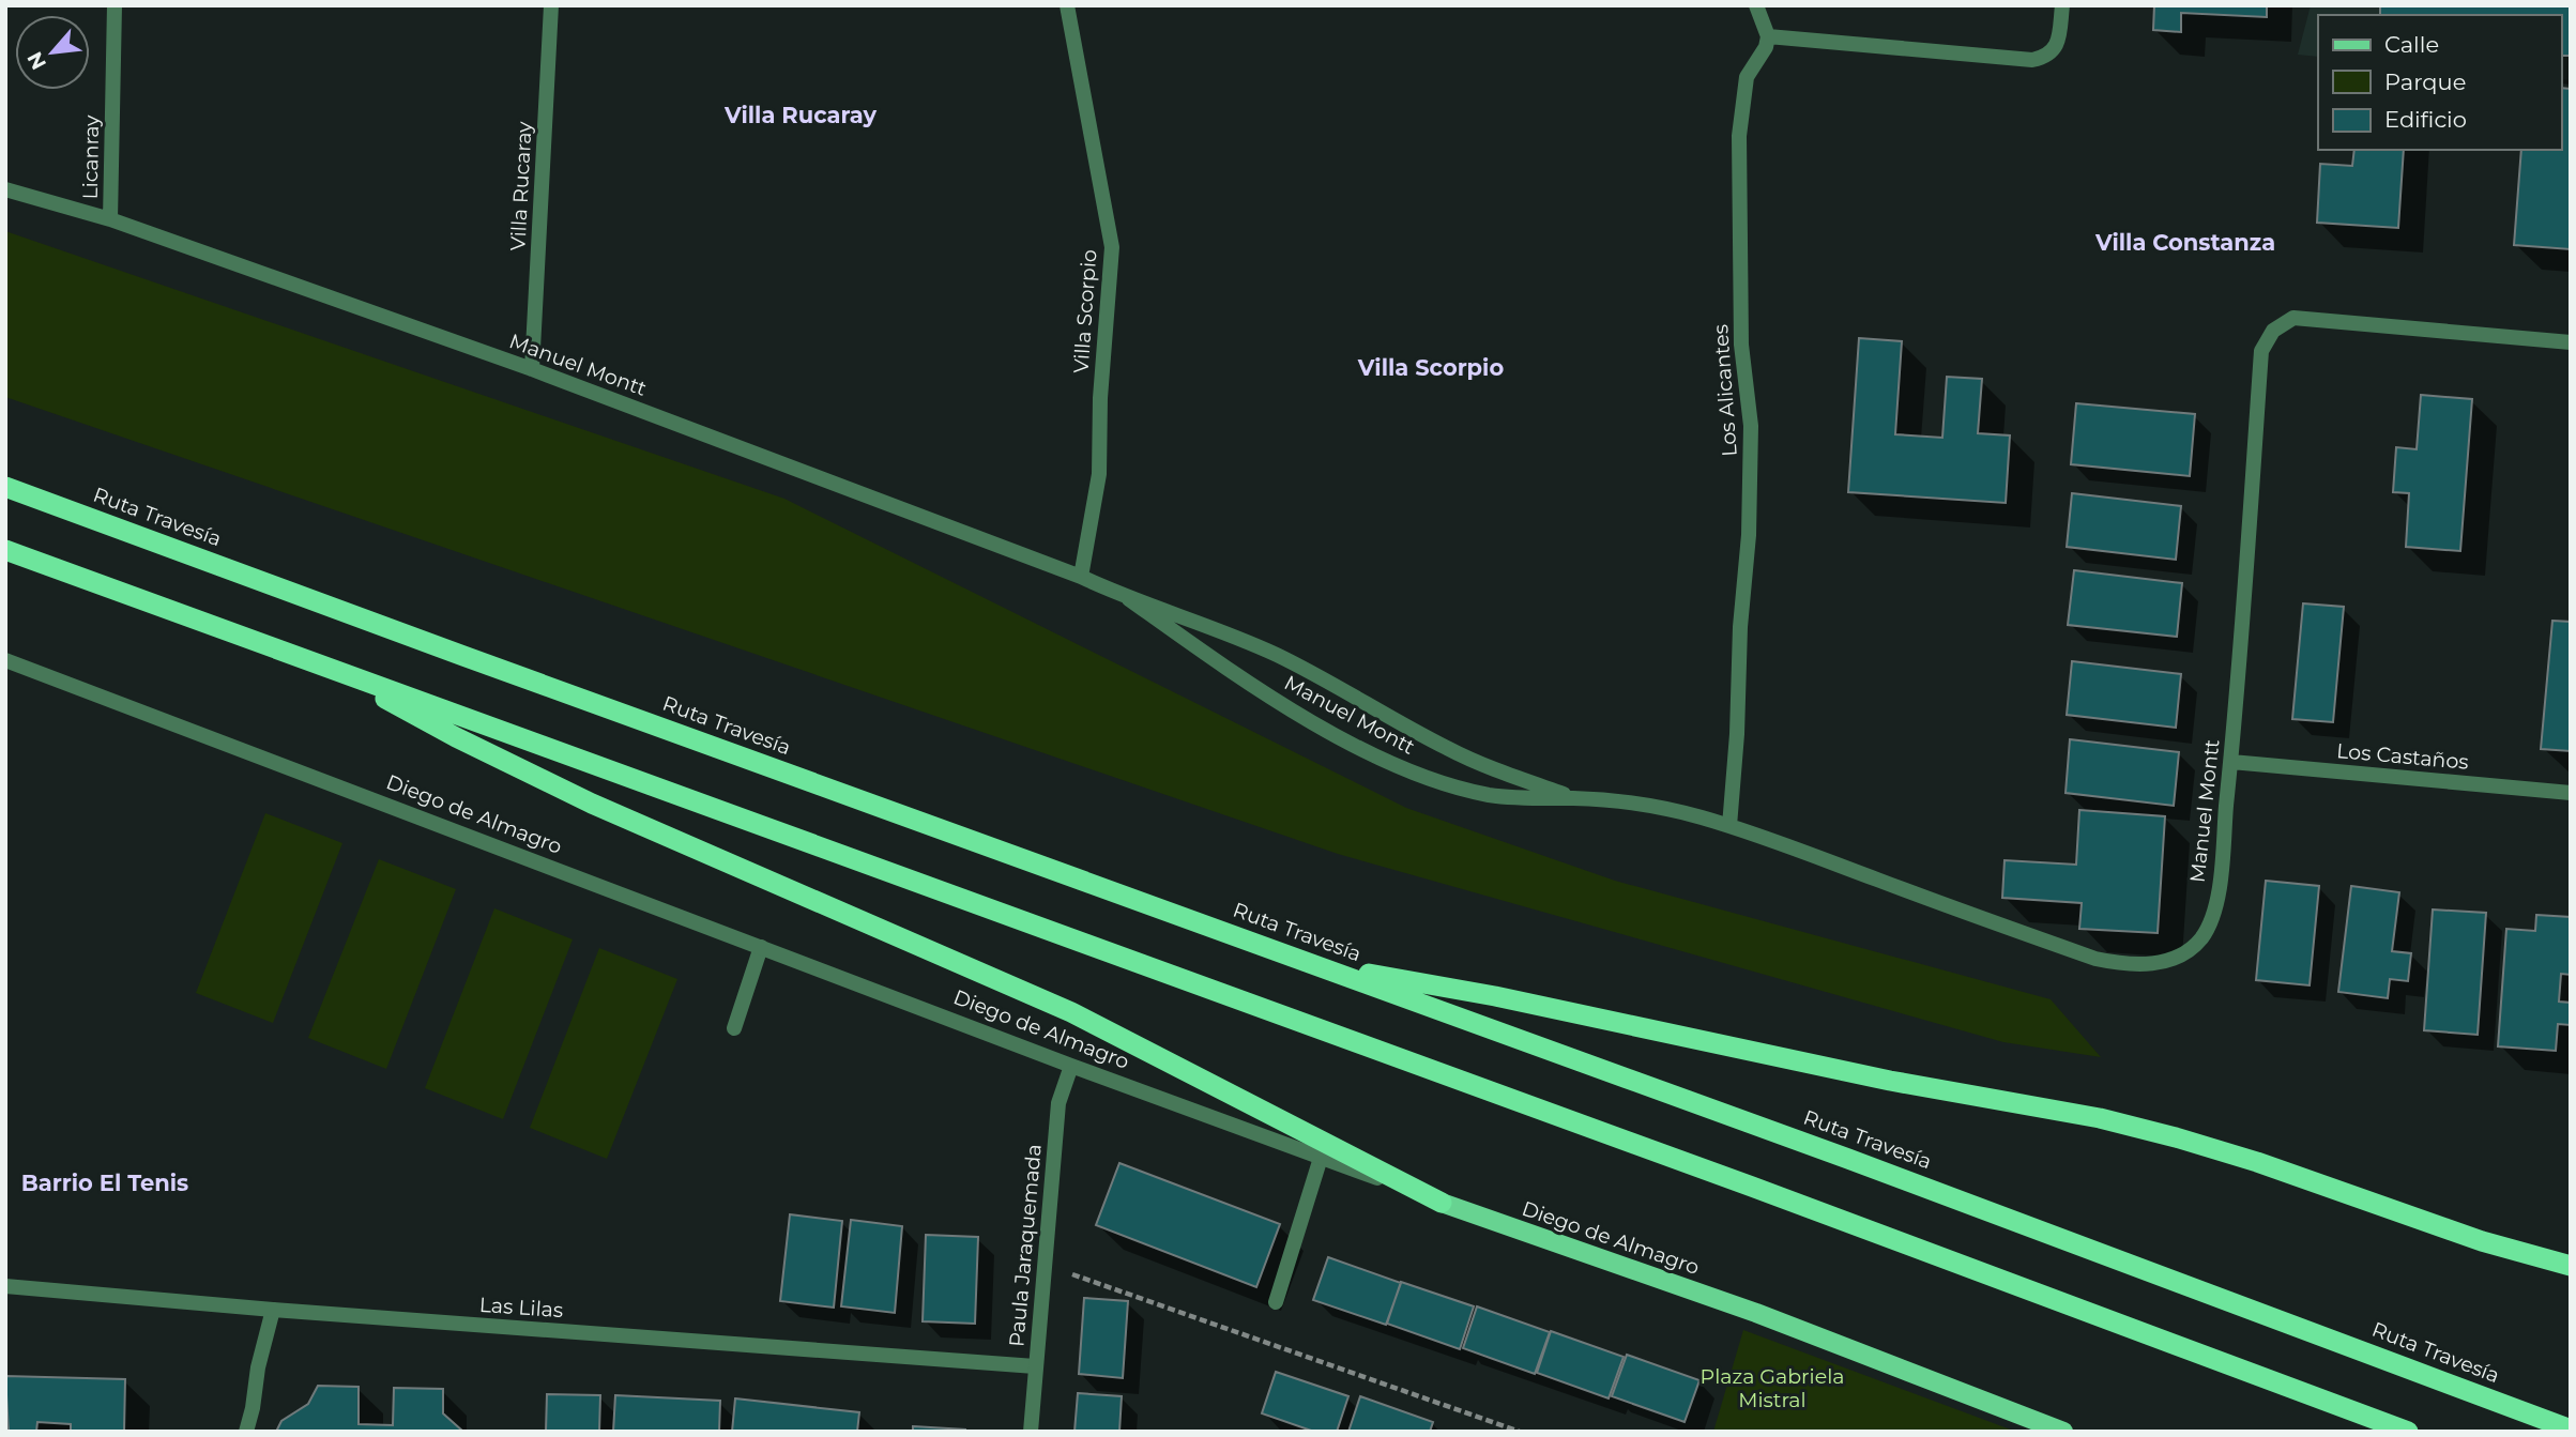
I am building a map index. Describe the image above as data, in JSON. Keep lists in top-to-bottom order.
{
  "streets": {
    "highway": ["Ruta Travesía"],
    "main road": ["Diego de Almagro"],
    "street": [
      "Licanray",
      "Villa Rucaray",
      "Villa Scorpio",
      "Manuel Montt",
      "Los Alicantes",
      "Los Castaños",
      "Paula Jaraquemada",
      "Las Lilas"
    ]
  },
  "crossings": [
    ["Licanray", "Manuel Montt"],
    ["Villa Rucaray", "Manuel Montt"],
    ["Villa Scorpio", "Manuel Montt"],
    ["Manuel Montt", "Los Alicantes"],
    ["Manuel Montt", "Los Castaños"],
    ["Diego de Almagro", "Paula Jaraquemada"],
    ["Paula Jaraquemada", "Las Lilas"]
  ],
  "districts": [
    "Villa Rucaray",
    "Villa Constanza",
    "Villa Scorpio",
    "Barrio El Tenis"
  ],
  "parks": ["Plaza Gabriela Mistral"],
  "legend": ["Calle", "Parque", "Edificio"],
  "north": "bottom left"
}
